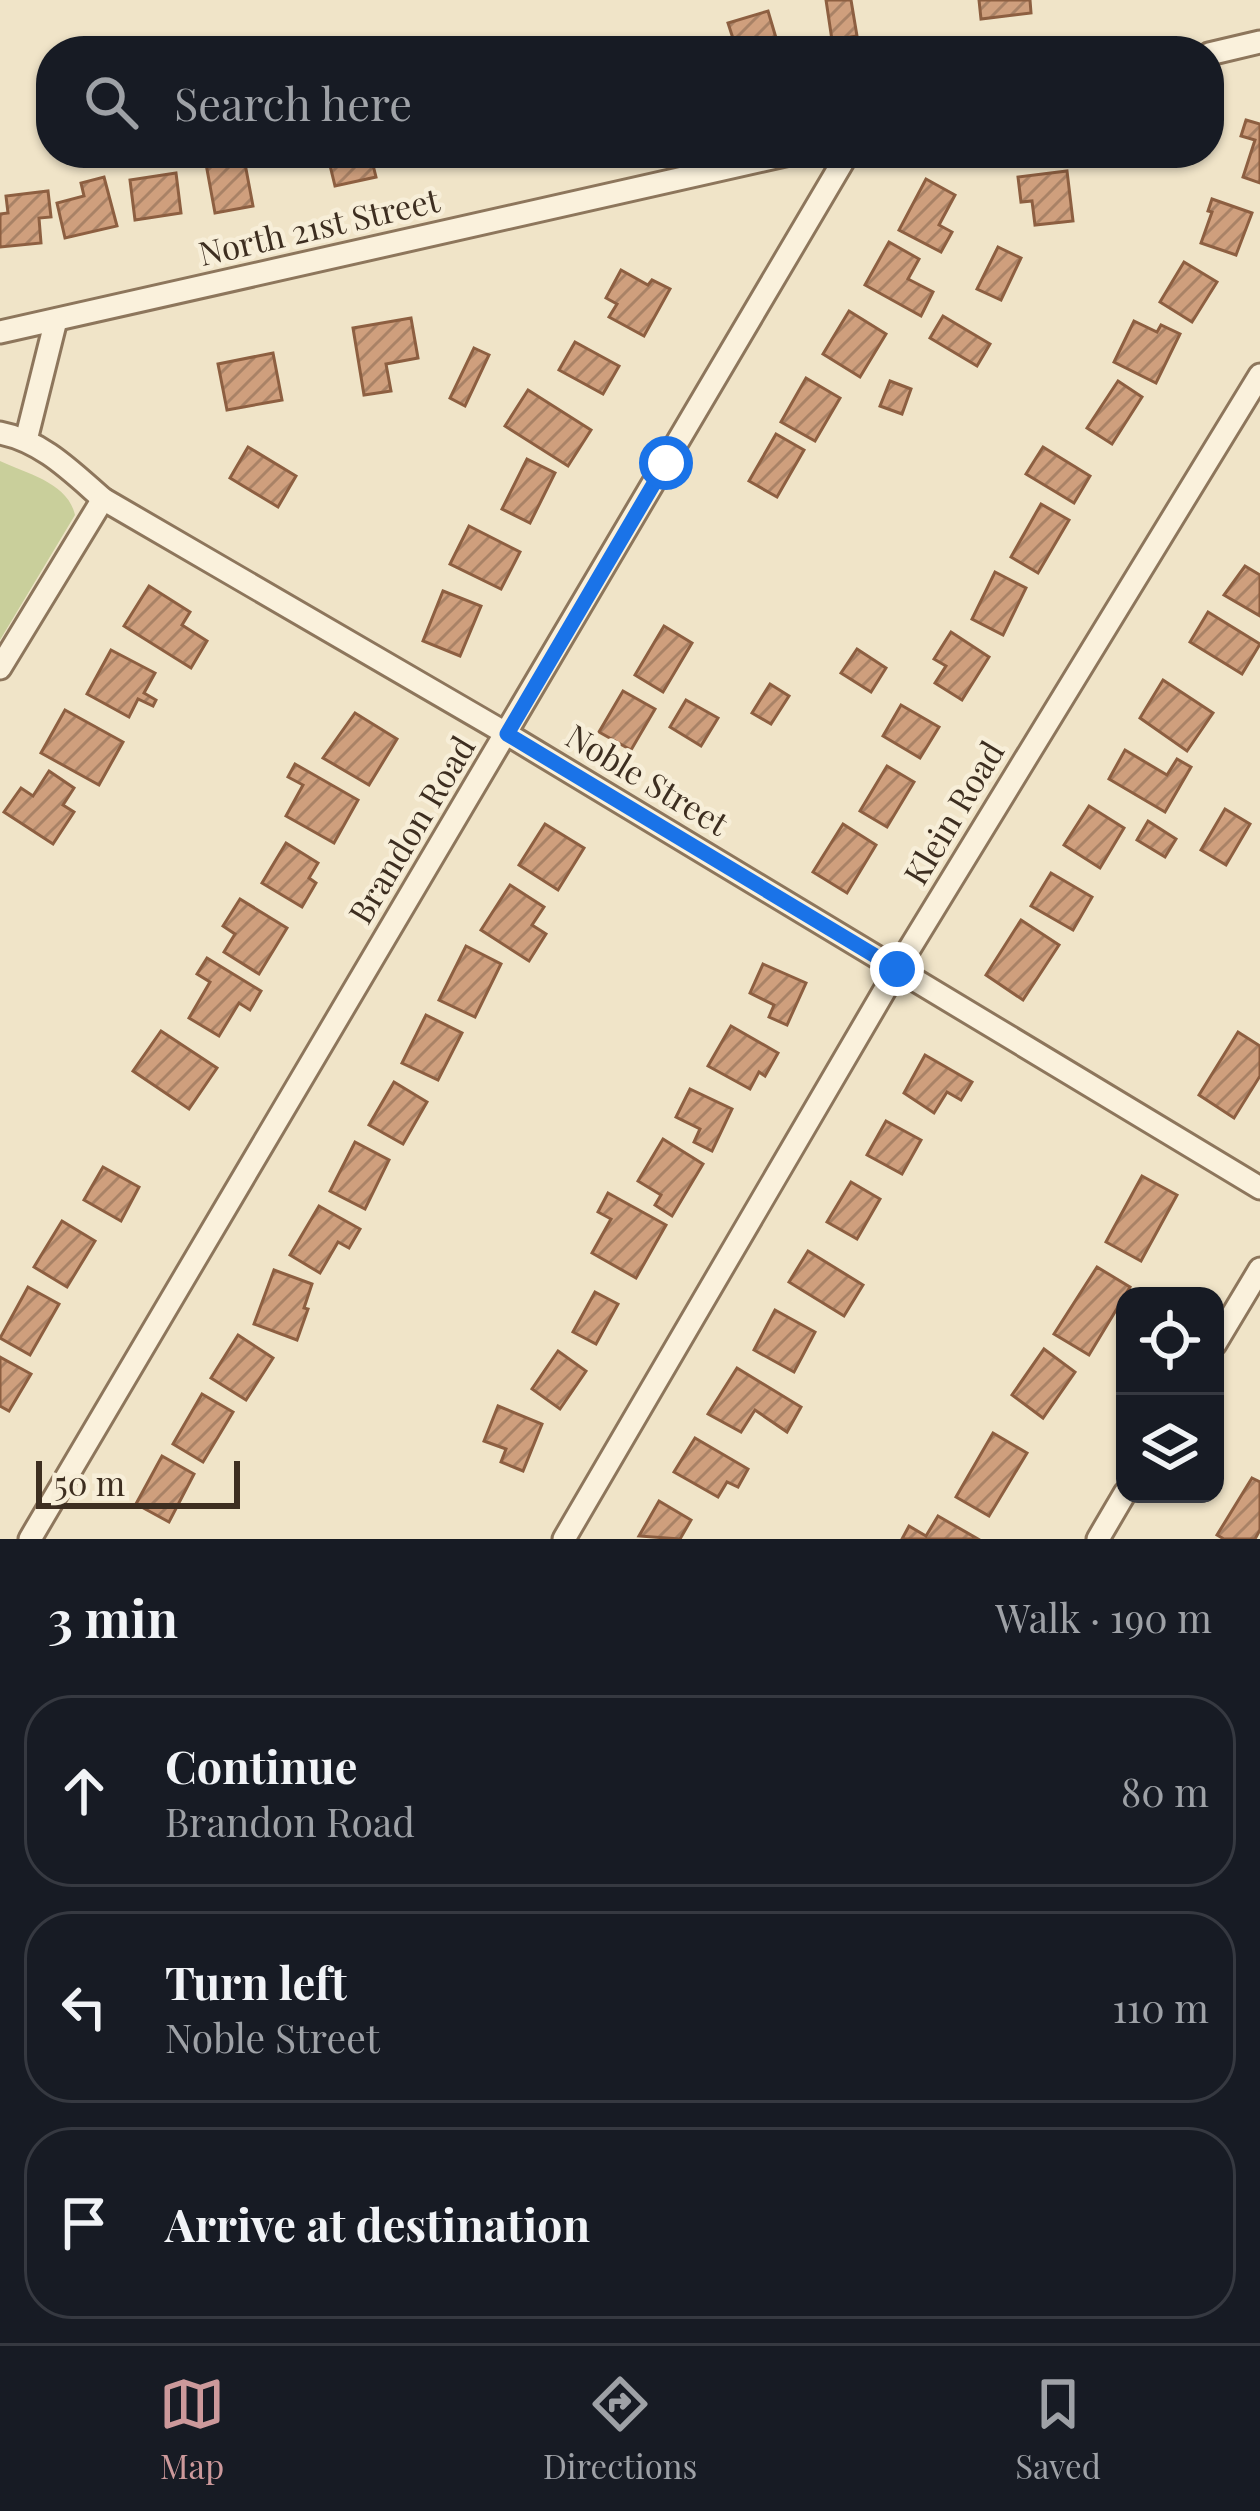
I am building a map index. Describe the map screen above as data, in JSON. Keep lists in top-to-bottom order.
{
  "streets": {
    "street": [
      "North 21st Street",
      "Noble Street",
      "Klein Road",
      "Brandon Road"
    ]
  },
  "crossings": [
    ["Noble Street", "Klein Road"],
    ["Noble Street", "Brandon Road"]
  ],
  "scale_bar": "50 m",
  "page": {
    "search": "Search here",
    "scale": "50 m",
    "heading": ["3 min", "Walk · 190 m"],
    "list": [
      ["Continue", "Brandon Road", "80 m"],
      ["Turn left", "Noble Street", "110 m"],
      "Arrive at destination"
    ],
    "nav": ["Map", "Directions", "Saved"]
  }
}
